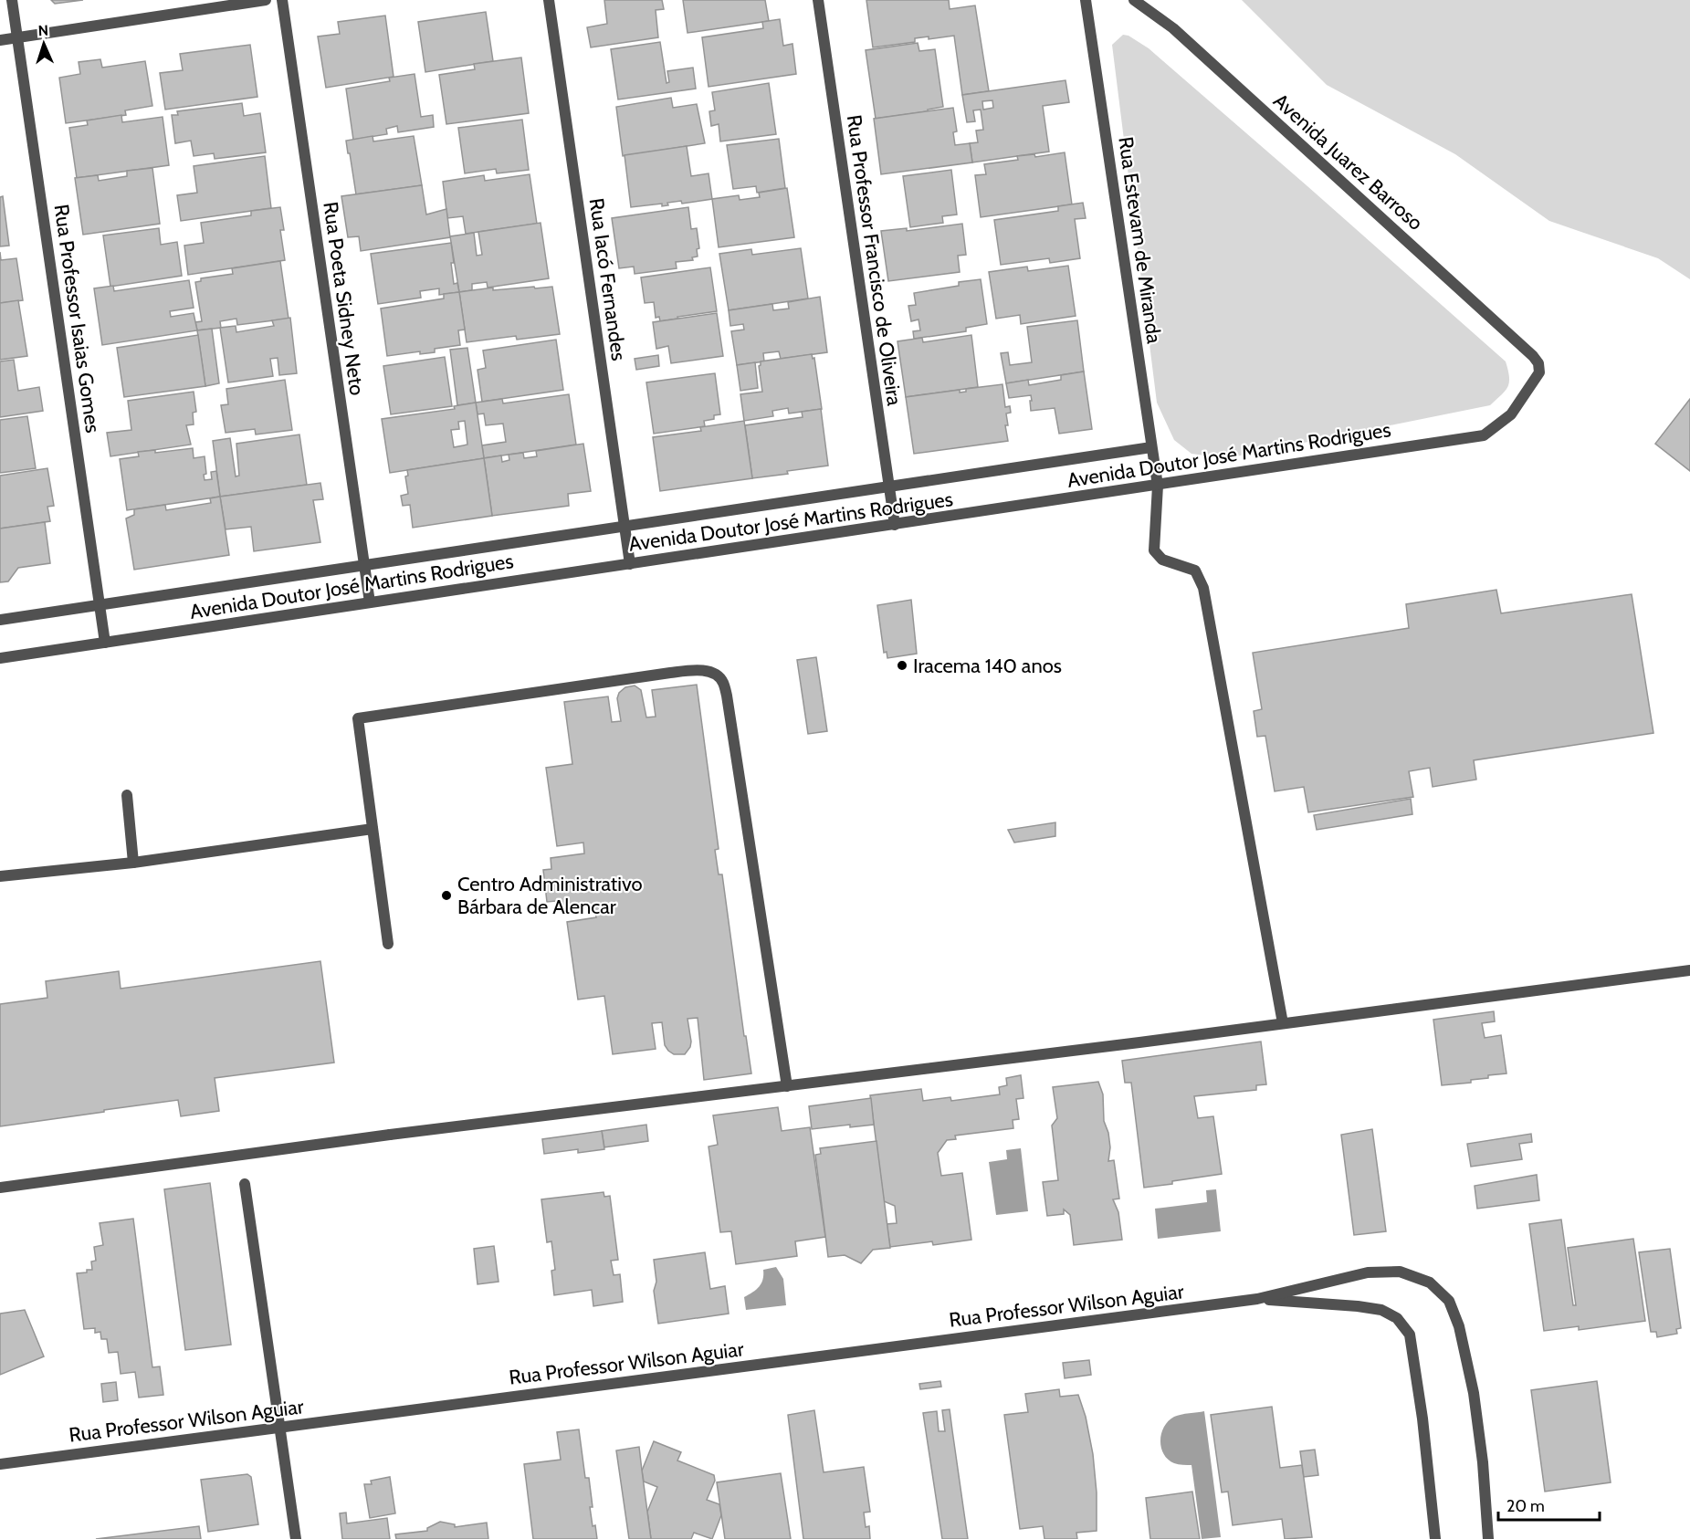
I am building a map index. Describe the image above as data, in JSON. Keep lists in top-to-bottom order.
{
  "streets": {
    "street": [
      "Avenida Juarez Barroso",
      "Rua Estevam de Miranda",
      "Rua Professor Francisco de Oliveira",
      "Rua Iacó Fernandes",
      "Rua Poeta Sidney Neto",
      "Rua Professor Isaias Gomes",
      "Avenida Doutor José Martins Rodrigues",
      "Rua Professor Wilson Aguiar"
    ]
  },
  "crossings": [
    ["Avenida Juarez Barroso", "Avenida Doutor José Martins Rodrigues"],
    ["Rua Estevam de Miranda", "Avenida Doutor José Martins Rodrigues"],
    ["Rua Professor Francisco de Oliveira", "Avenida Doutor José Martins Rodrigues"],
    ["Rua Iacó Fernandes", "Avenida Doutor José Martins Rodrigues"],
    ["Rua Poeta Sidney Neto", "Avenida Doutor José Martins Rodrigues"],
    ["Rua Professor Isaias Gomes", "Avenida Doutor José Martins Rodrigues"]
  ],
  "places": ["Iracema 140 anos", "Centro Administrativo Bárbara de Alencar"],
  "scale_bar": "20 m",
  "north": "top"
}
